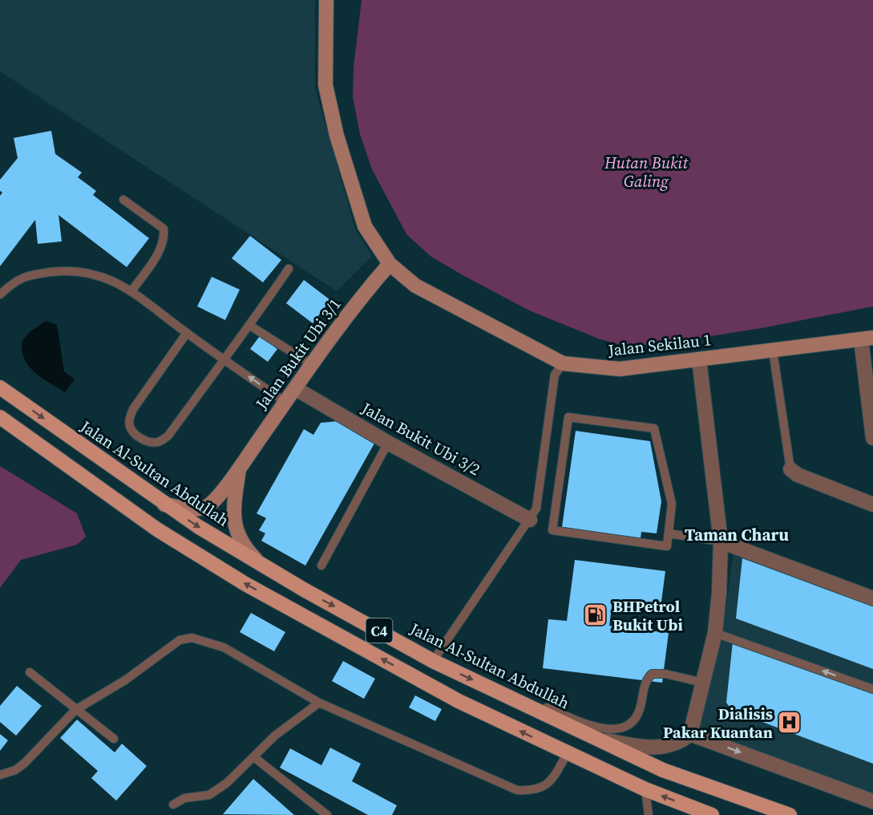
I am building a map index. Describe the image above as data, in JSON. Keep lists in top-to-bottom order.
{
  "streets": {
    "main road": ["Jalan Al-Sultan Abdullah", "C4"],
    "street": ["Jalan Sekilau 1", "Jalan Bukit Ubi 3/1", "Jalan Bukit Ubi 3/2"]
  },
  "crossings": [
    ["Jalan Sekilau 1", "Jalan Bukit Ubi 3/1"],
    ["Jalan Bukit Ubi 3/1", "Jalan Bukit Ubi 3/2"],
    ["Jalan Bukit Ubi 3/1", "Jalan Al-Sultan Abdullah"]
  ],
  "districts": ["Taman Charu"],
  "parks": ["Hutan Bukit Galing"],
  "places": {
    "fuel station": ["BHPetrol Bukit Ubi"],
    "hospital": ["Dialisis Pakar Kuantan"]
  }
}
